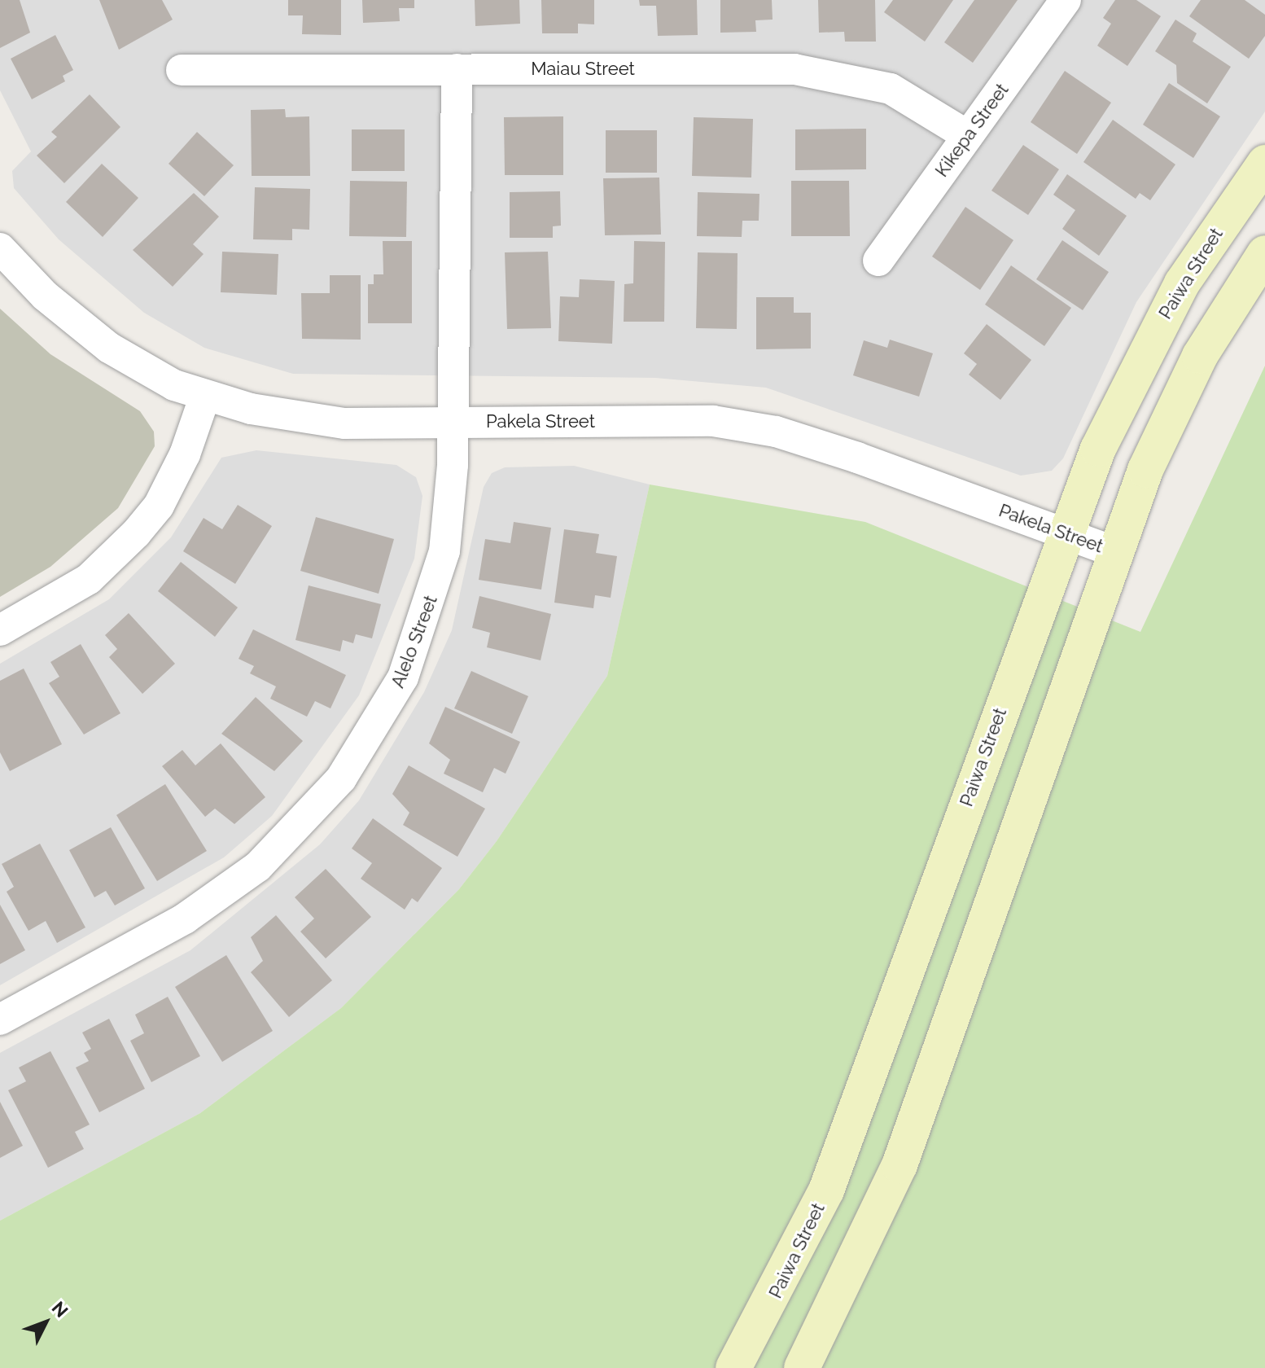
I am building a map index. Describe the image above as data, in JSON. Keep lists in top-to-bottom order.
{
  "streets": {
    "street": [
      "Maiau Street",
      "Kikepa Street",
      "Paiwa Street",
      "Pakela Street",
      "Alelo Street"
    ]
  },
  "crossings": [
    ["Maiau Street", "Kikepa Street"],
    ["Maiau Street", "Alelo Street"],
    ["Paiwa Street", "Pakela Street"],
    ["Pakela Street", "Alelo Street"]
  ],
  "north": "top right"
}
